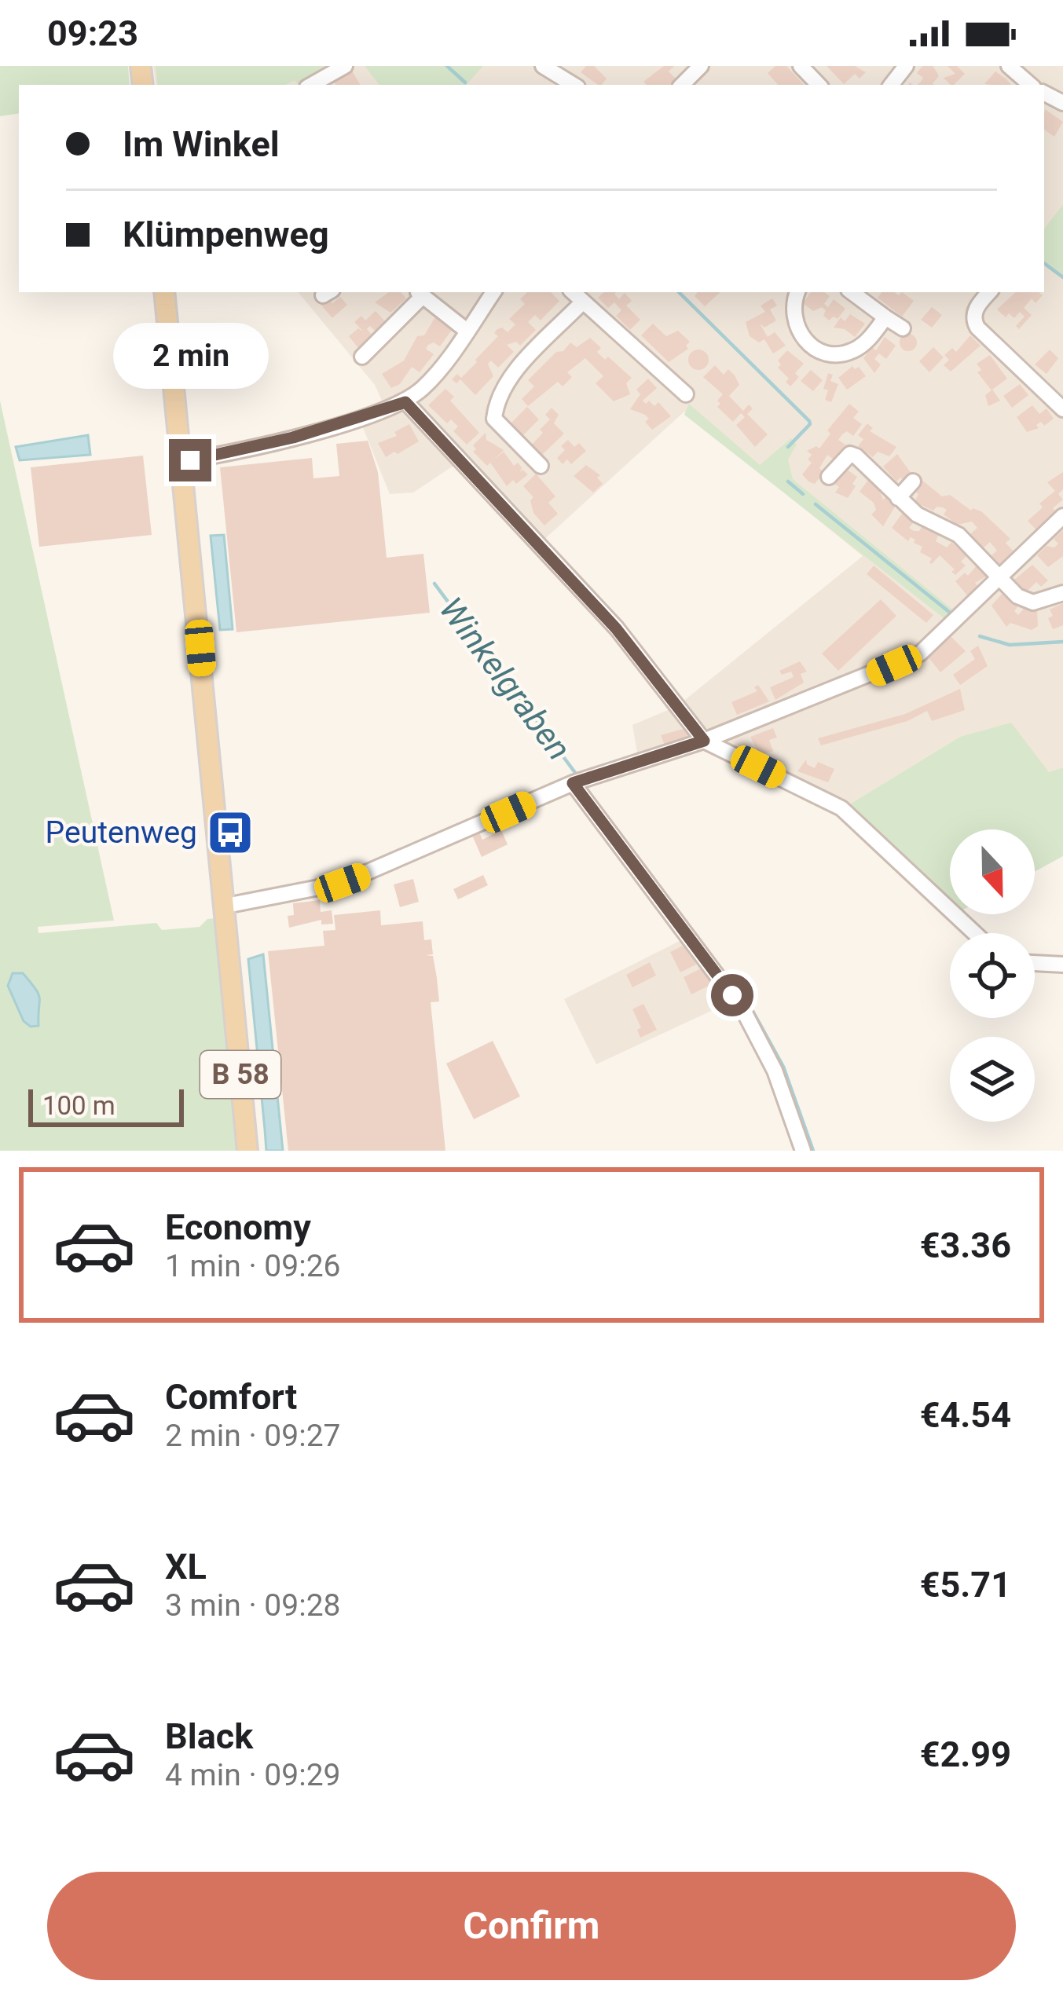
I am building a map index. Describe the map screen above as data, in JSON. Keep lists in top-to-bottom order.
{
  "streets": {
    "main road": ["B 58"]
  },
  "water": ["Winkelgraben"],
  "places": {
    "bus stop": ["Peutenweg"]
  },
  "scale_bar": "100 m",
  "north": "bottom",
  "page": {
    "status": "09:23",
    "banner": ["Im Winkel", "Klümpenweg"],
    "bubble": "2 min",
    "scale": "100 m",
    "list": [
      {
        "name": "Economy",
        "note": "1 min · 09:26",
        "value": "€3.36"
      },
      {
        "name": "Comfort",
        "note": "2 min · 09:27",
        "value": "€4.54"
      },
      {
        "name": "XL",
        "note": "3 min · 09:28",
        "value": "€5.71"
      },
      {
        "name": "Black",
        "note": "4 min · 09:29",
        "value": "€2.99"
      }
    ],
    "buttons": "Confirm"
  }
}
